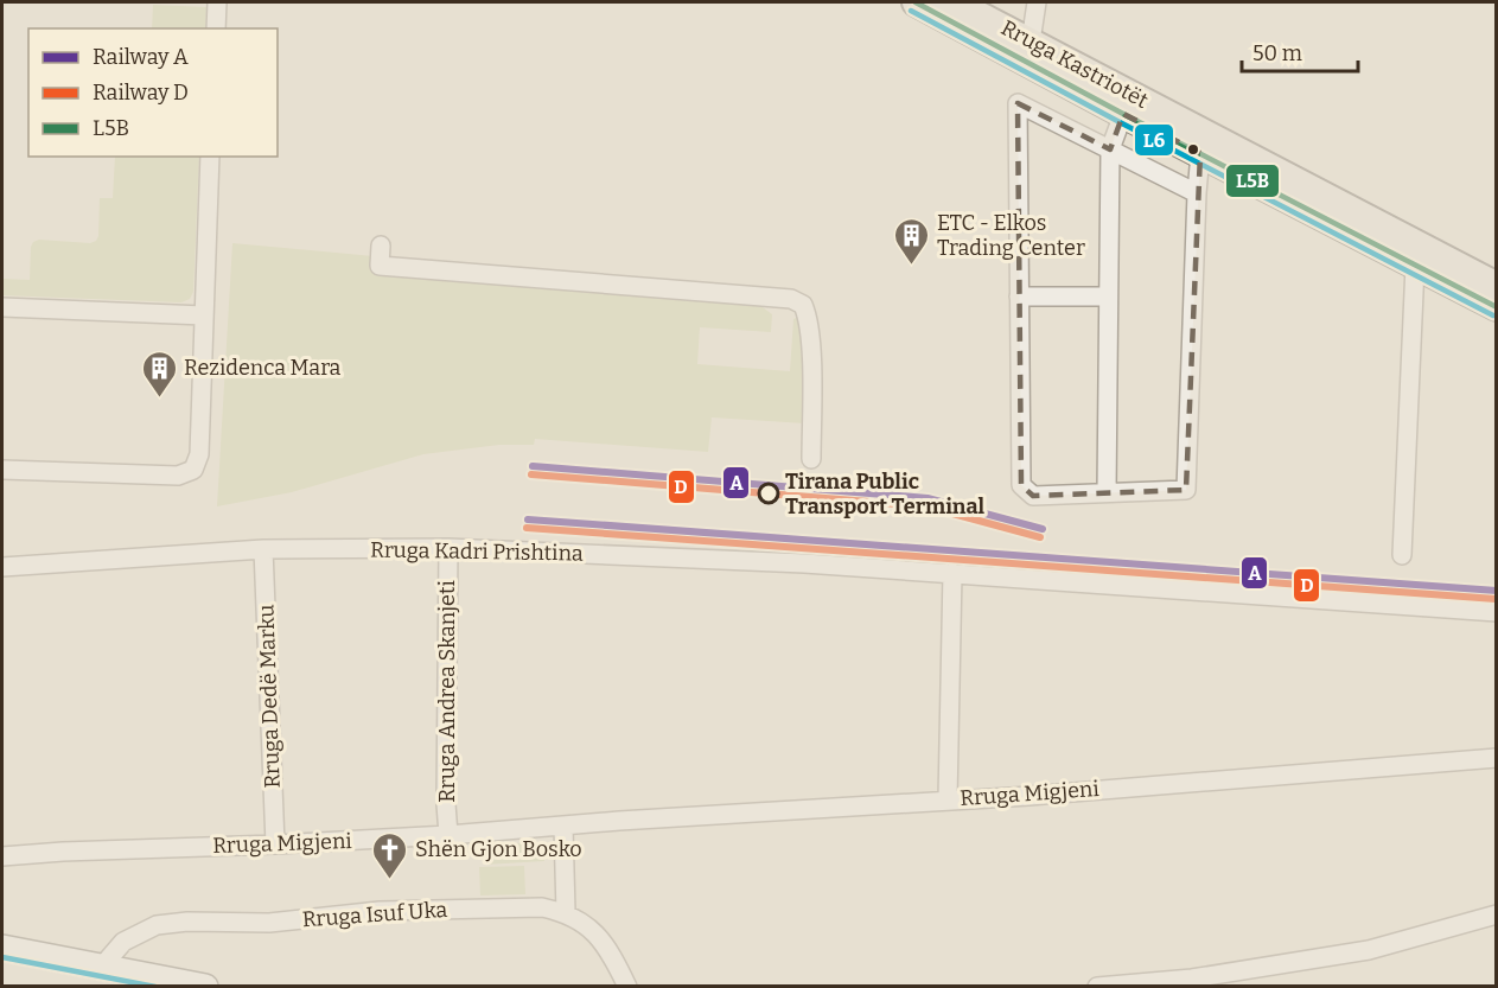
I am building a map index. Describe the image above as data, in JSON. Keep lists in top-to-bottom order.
{
  "streets": {
    "main road": ["Rruga Kastriotët"],
    "street": [
      "Rruga Kadri Prishtina",
      "Rruga Andrea Skanjeti",
      "Rruga Dedë Marku",
      "Rruga Migjeni",
      "Rruga Isuf Uka"
    ]
  },
  "crossings": [
    ["Rruga Kadri Prishtina", "Rruga Andrea Skanjeti"],
    ["Rruga Kadri Prishtina", "Rruga Dedë Marku"],
    ["Rruga Andrea Skanjeti", "Rruga Migjeni"],
    ["Rruga Dedë Marku", "Rruga Migjeni"]
  ],
  "places": {
    "building": ["ETC - Elkos Trading Center", "Rezidenca Mara"],
    "other": ["Tirana Public Transport Terminal"],
    "church": ["Shën Gjon Bosko"]
  },
  "lines": [
    "transit line L5B",
    "transit line L6",
    "rail line A",
    "rail line D"
  ],
  "legend": ["Railway A", "Railway D", "L5B"],
  "scale_bar": "50 m"
}
